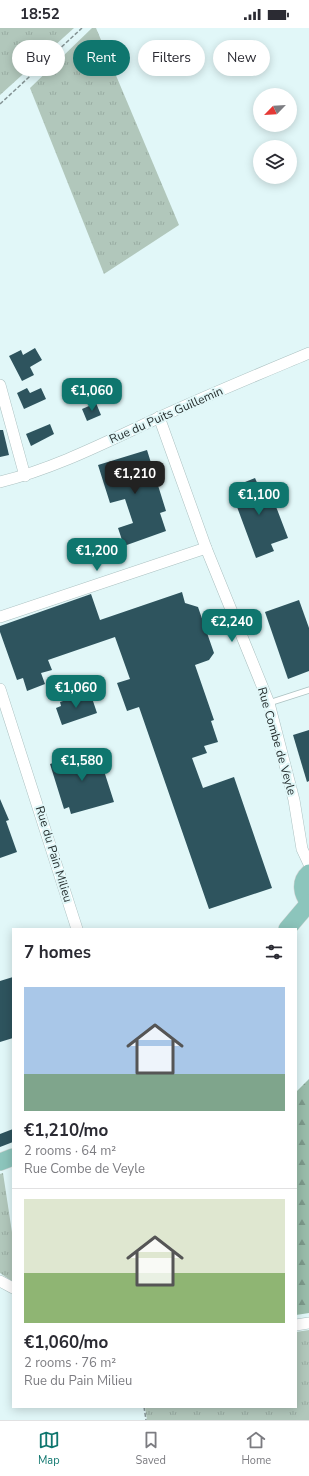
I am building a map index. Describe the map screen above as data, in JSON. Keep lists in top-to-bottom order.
{
  "streets": {
    "street": ["Rue du Puits Guillemin", "Rue Combe de Veyle", "Rue du Pain Milieu"]
  },
  "crossings": [
    ["Rue du Puits Guillemin", "Rue Combe de Veyle"]
  ],
  "north": "bottom left",
  "page": {
    "status": "18:52",
    "chip": [
      "Buy",
      "Rent",
      "Filters",
      "New"
    ],
    "price": [
      "€1,060",
      "€1,210",
      "€1,100",
      "€1,200",
      "€2,240",
      "€1,060",
      "€1,580"
    ],
    "heading": "7 homes",
    "list": [
      {
        "name": "€1,210/mo",
        "note": "2 rooms · 64 m² · Rue Combe de Veyle"
      },
      {
        "name": "€1,060/mo",
        "note": "2 rooms · 76 m² · Rue du Pain Milieu"
      }
    ],
    "tabs": ["Map", "Saved", "Home"]
  }
}
